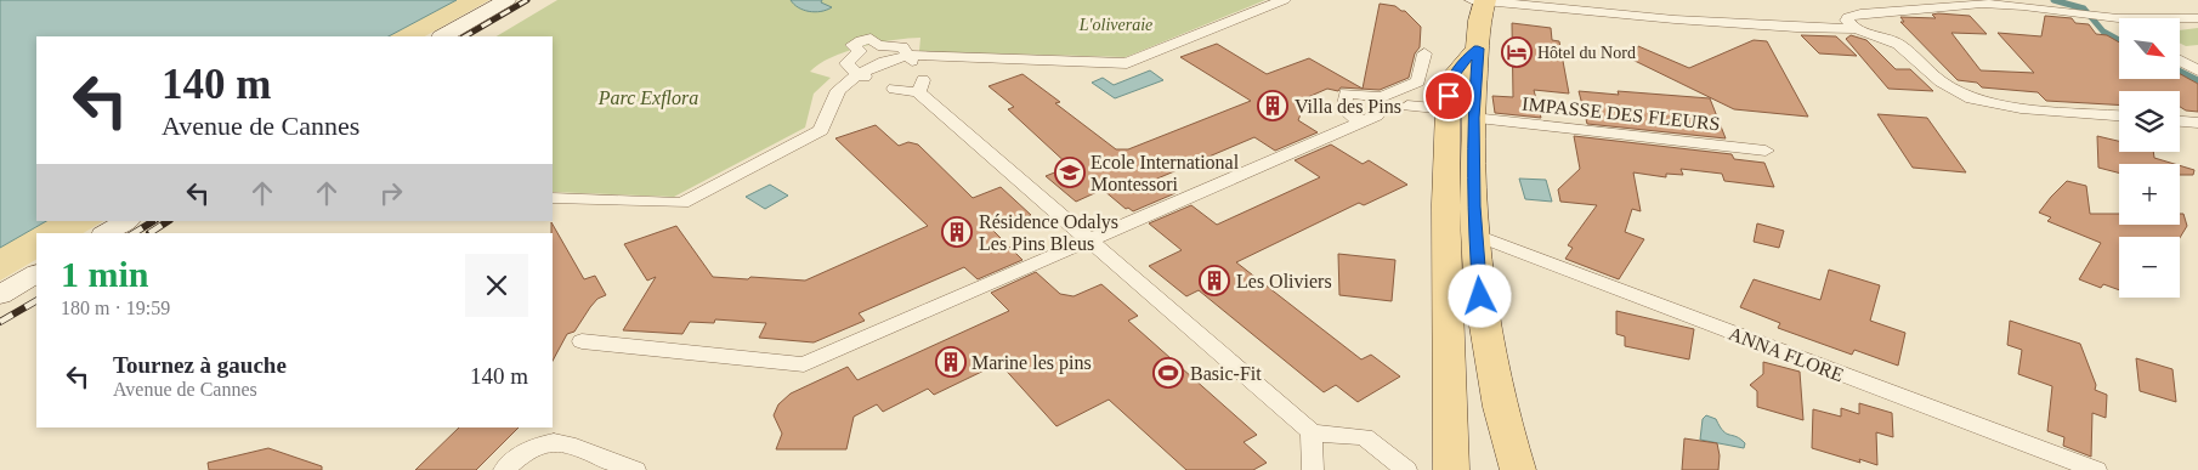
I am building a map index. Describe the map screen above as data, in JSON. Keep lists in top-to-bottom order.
{
  "streets": {
    "street": ["IMPASSE DES FLEURS", "ANNA FLORE"]
  },
  "parks": ["L'oliveraie", "Parc Exflora"],
  "places": {
    "hotel": ["Hôtel du Nord"],
    "building": [
      "Villa des Pins",
      "Résidence Odalys Les Pins Bleus",
      "Les Oliviers",
      "Marine les pins"
    ],
    "school or university": ["Ecole International Montessori"],
    "sports": ["Basic-Fit"]
  },
  "north": "bottom right",
  "page": {
    "map_buttons": ["+", "−"],
    "turn": ["140 m", "Avenue de Cannes"],
    "heading": ["1 min", "180 m · 19:59"],
    "list": [
      {
        "name": "Tournez à gauche",
        "note": "Avenue de Cannes",
        "value": "140 m"
      }
    ]
  }
}
